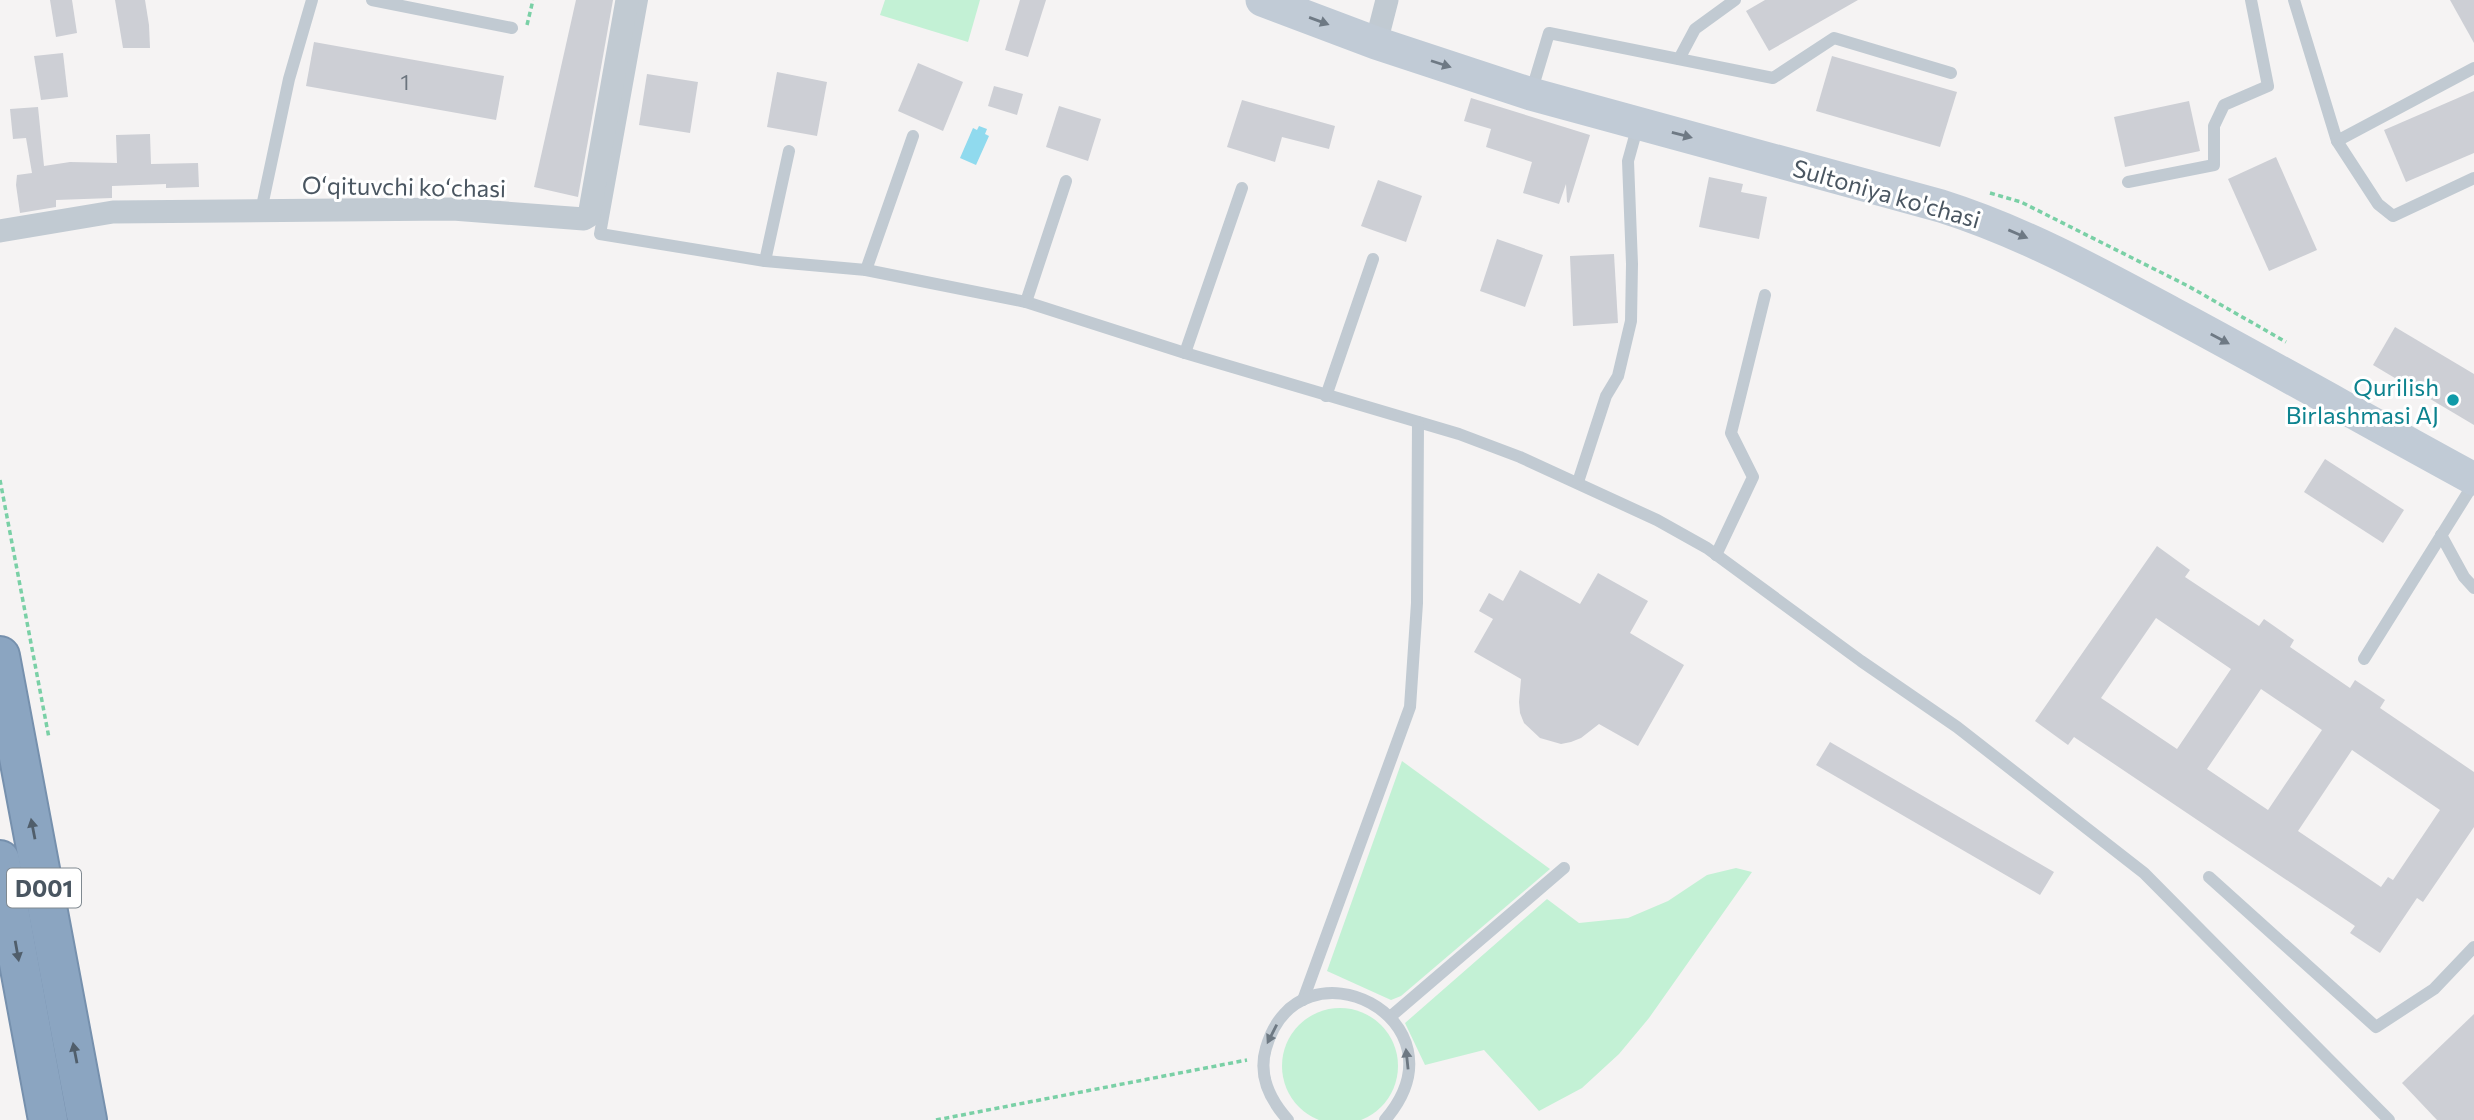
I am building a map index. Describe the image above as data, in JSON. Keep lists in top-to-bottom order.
{
  "streets": {
    "highway": ["D001"],
    "street": ["Oʻqituvchi koʻchasi", "Sultoniya ko'chasi"]
  },
  "one_way": ["Sultoniya ko'chasi"],
  "places": ["Qurilish Birlashmasi AJ"],
  "house_numbers": ["1"]
}
